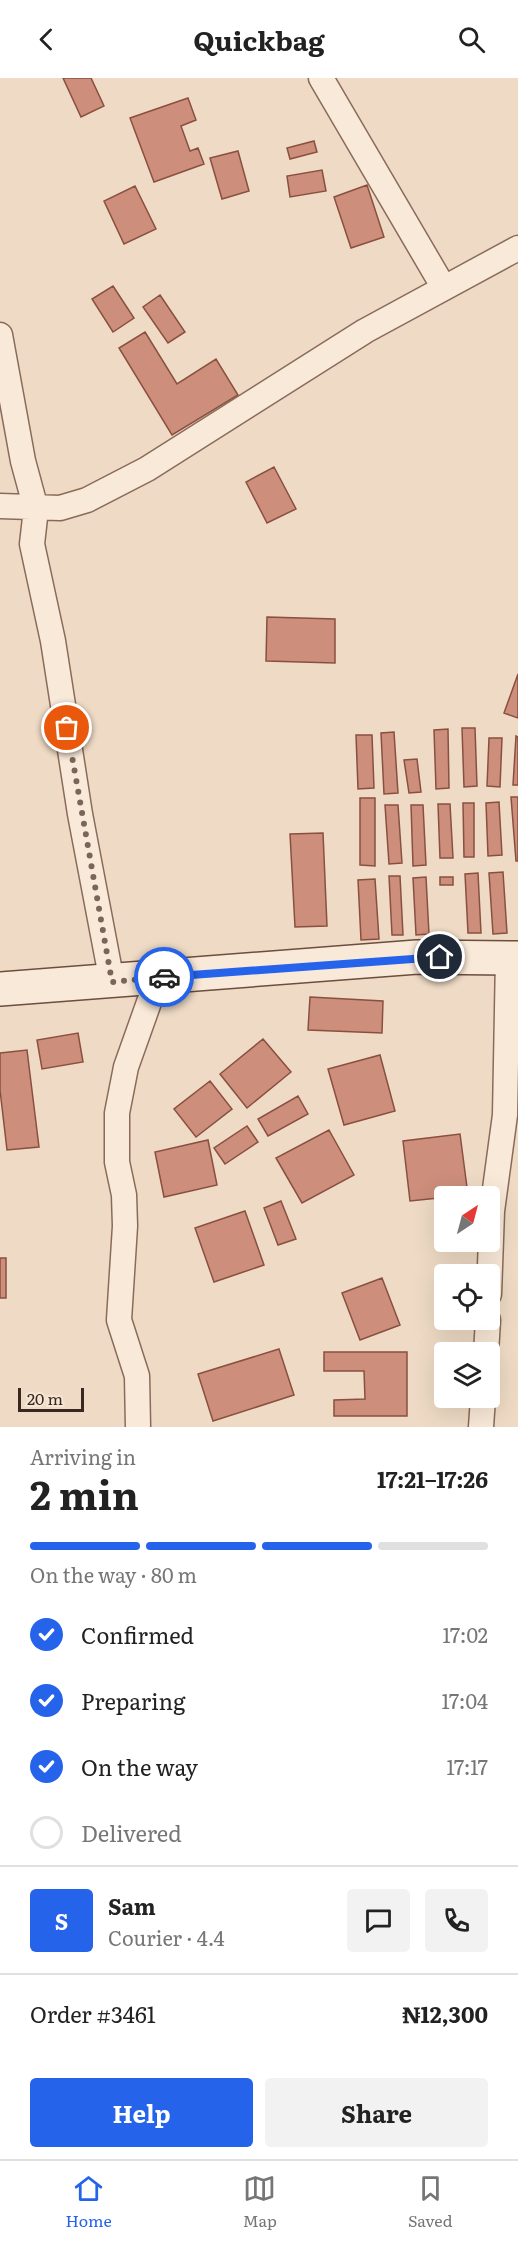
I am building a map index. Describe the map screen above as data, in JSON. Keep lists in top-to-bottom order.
{
  "scale_bar": "20 m",
  "north": "top right",
  "page": {
    "header": "Quickbag",
    "scale": "20 m",
    "heading": ["2 min", "Arriving in", "17:21–17:26"],
    "panel": [
      "Sam",
      "Courier · 4.4",
      "Order #3461",
      "₦12,300"
    ],
    "bar": "On the way · 80 m",
    "list": [
      ["Confirmed", "17:02"],
      ["Preparing", "17:04"],
      ["On the way", "17:17"],
      "Delivered"
    ],
    "round": "S",
    "buttons": ["Help", "Share"],
    "tabs": ["Home", "Map", "Saved"]
  }
}
